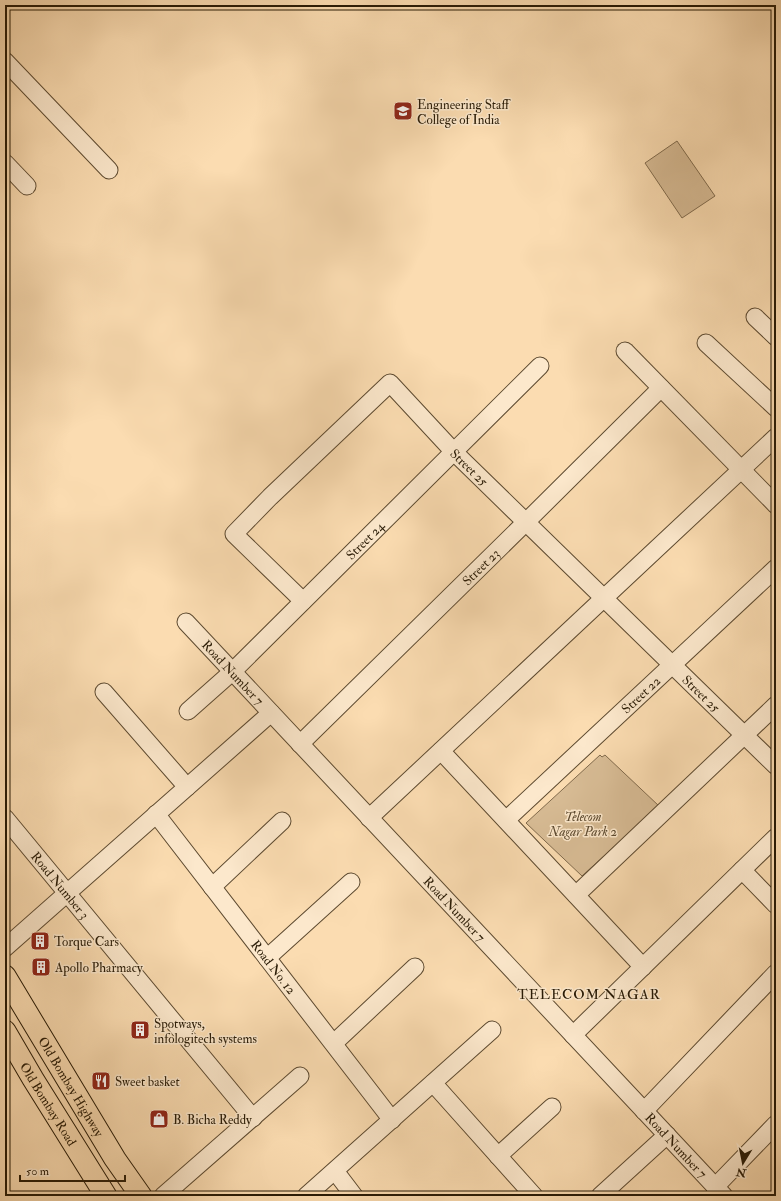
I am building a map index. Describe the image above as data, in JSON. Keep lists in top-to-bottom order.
{
  "streets": {
    "main road": ["Old Bombay Highway", "Old Bombay Road"],
    "street": [
      "Street 25",
      "Street 24",
      "Street 23",
      "Road Number 7",
      "Street 22",
      "Road Number 3",
      "Road No. 12"
    ]
  },
  "crossings": [
    ["Street 25", "Street 24"],
    ["Street 25", "Street 23"],
    ["Street 25", "Street 22"],
    ["Street 24", "Road Number 7"],
    ["Street 23", "Road Number 7"]
  ],
  "districts": ["TELECOM NAGAR"],
  "parks": ["Telecom Nagar Park 2"],
  "places": {
    "school or university": ["Engineering Staff College of India"],
    "building": ["Torque Cars", "Apollo Pharmacy", "Spotways, infologitech systems"],
    "restaurant": ["Sweet basket"],
    "shop": ["B. Bicha Reddy"]
  },
  "scale_bar": "50 m",
  "north": "bottom"
}
